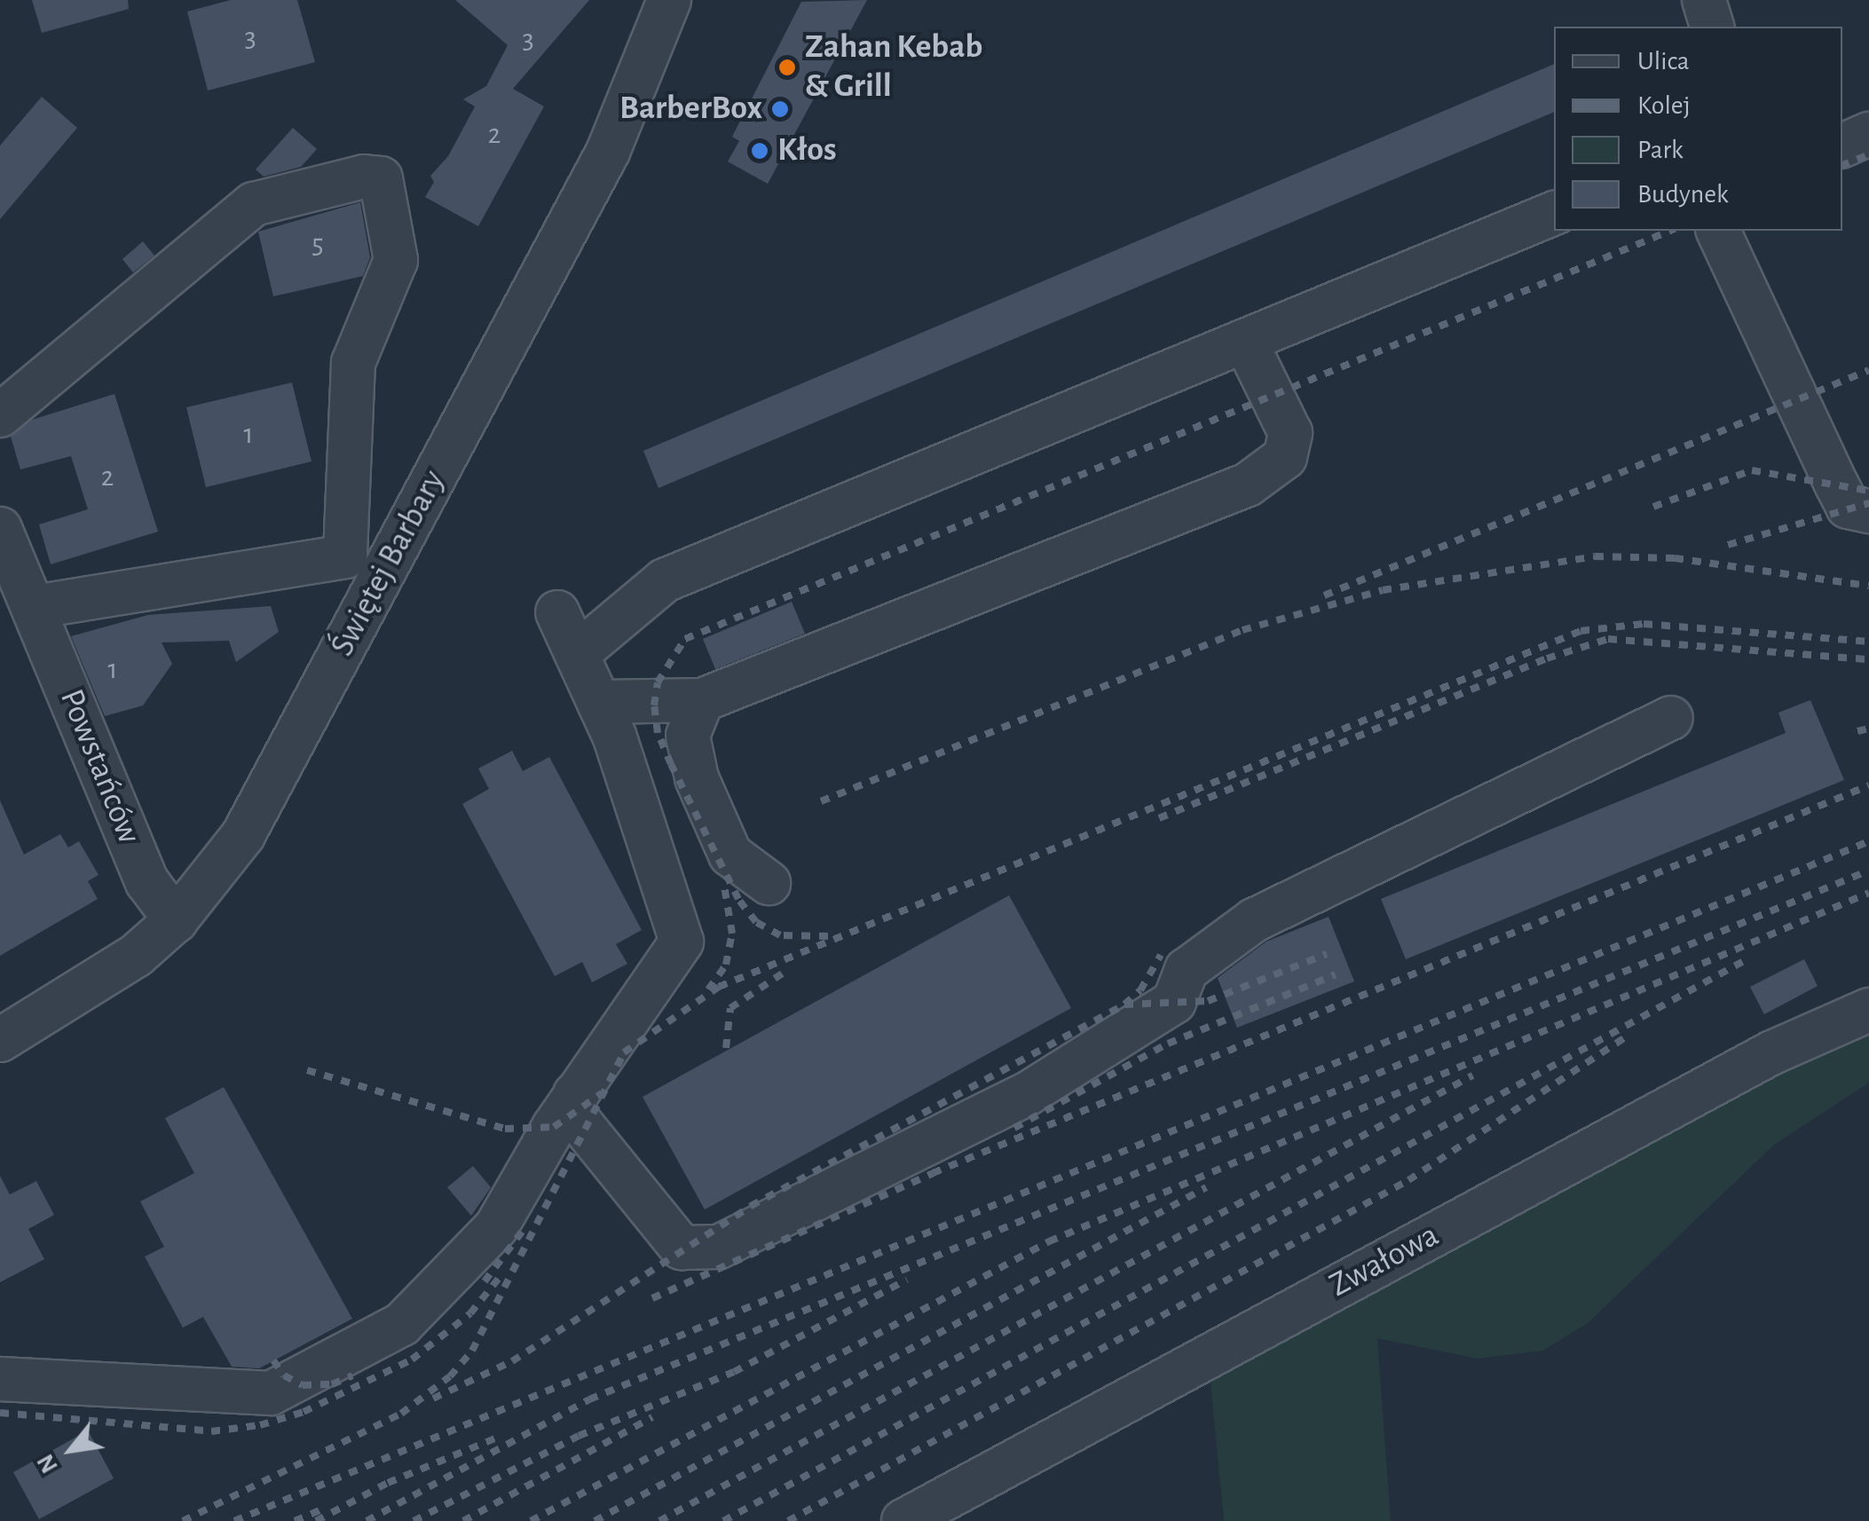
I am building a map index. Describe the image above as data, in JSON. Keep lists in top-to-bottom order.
{
  "streets": {
    "street": ["Świętej Barbary", "Powstańców", "Zwałowa"]
  },
  "crossings": [
    ["Świętej Barbary", "Powstańców"]
  ],
  "places": ["Zahan Kebab & Grill", "BarberBox", "Kłos"],
  "house_numbers": [
    "3",
    "3",
    "2",
    "5",
    "1",
    "2",
    "1"
  ],
  "legend": [
    "Ulica",
    "Kolej",
    "Park",
    "Budynek"
  ],
  "north": "bottom left"
}
